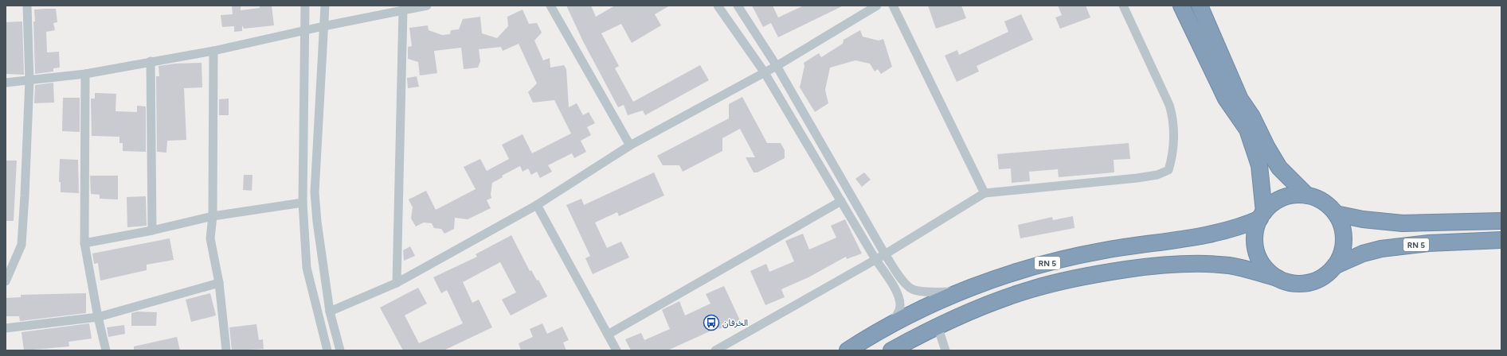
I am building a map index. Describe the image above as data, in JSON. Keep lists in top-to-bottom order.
{
  "streets": {
    "highway": ["RN 5"]
  },
  "places": {
    "bus stop": ["الخرفان"]
  }
}
